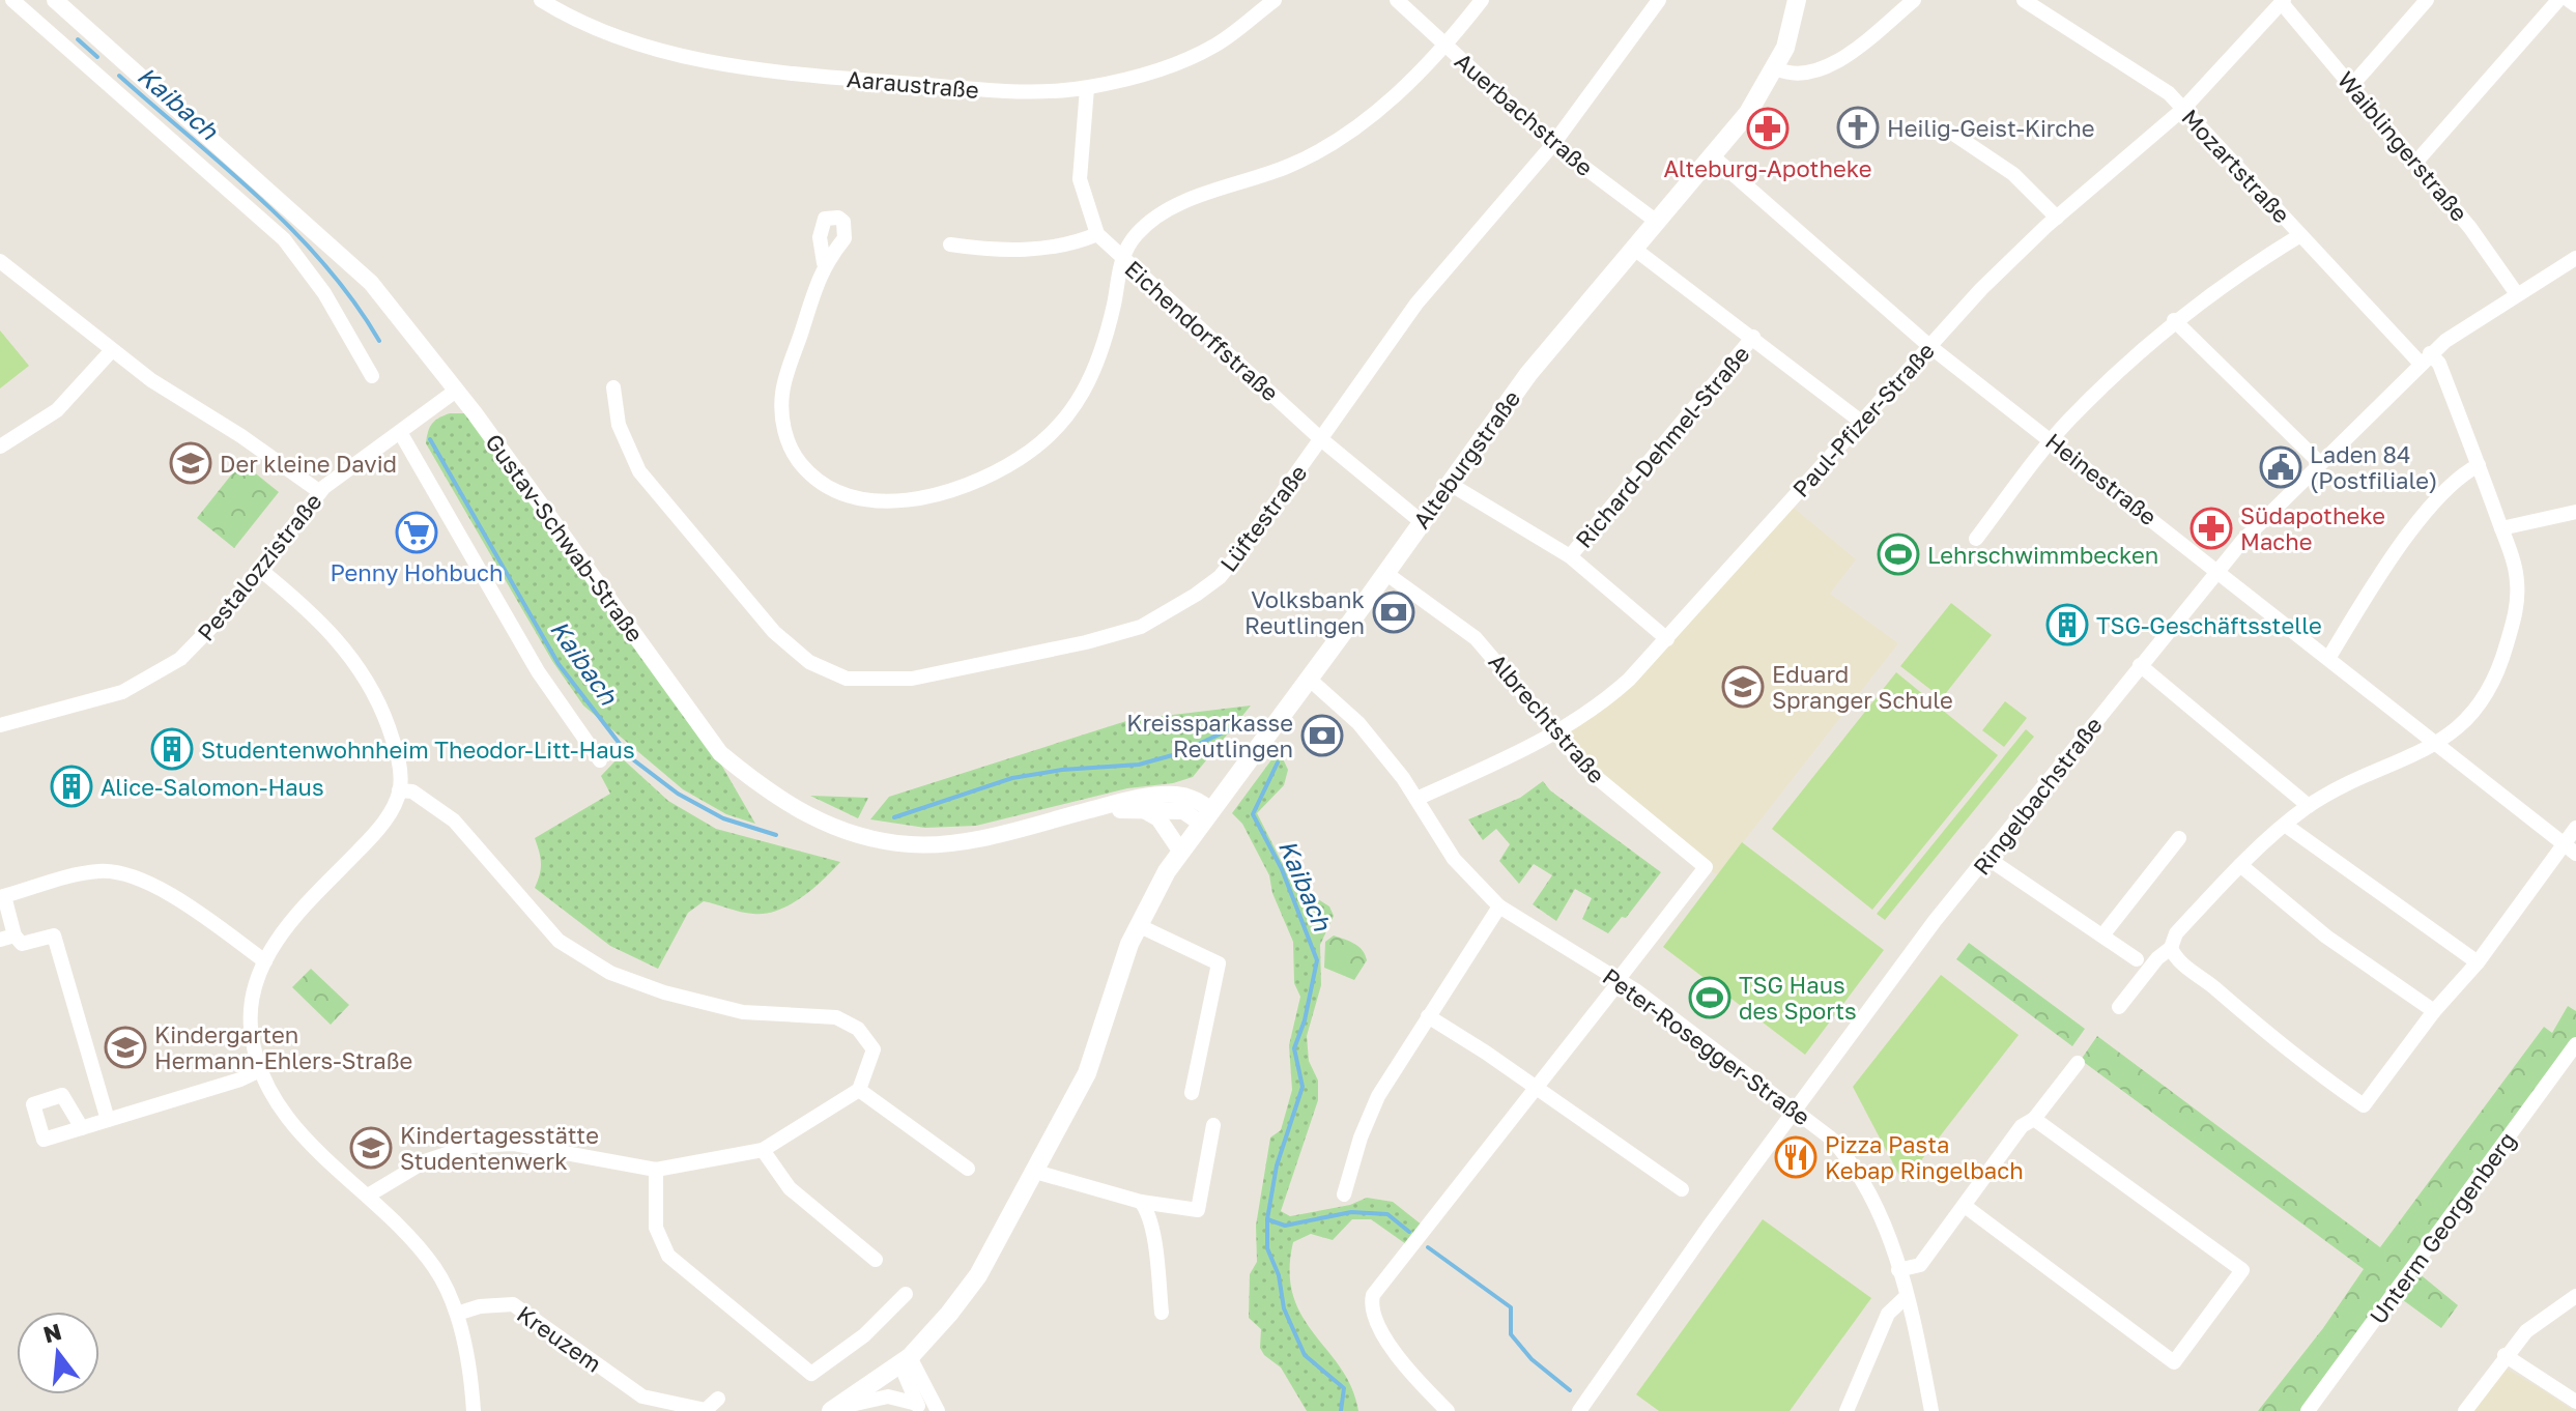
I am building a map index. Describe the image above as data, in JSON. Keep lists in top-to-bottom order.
{
  "streets": {
    "main road": ["Alteburgstraße"],
    "street": [
      "Aaraustraße",
      "Auerbachstraße",
      "Waiblingerstraße",
      "Mozartstraße",
      "Eichendorffstraße",
      "Paul-Pfizer-Straße",
      "Richard-Dehmel-Straße",
      "Heinestraße",
      "Lüftestraße",
      "Gustav-Schwab-Straße",
      "Pestalozzistraße",
      "Albrechtstraße",
      "Ringelbachstraße",
      "Peter-Rosegger-Straße",
      "Unterm Georgenberg",
      "Kreuzem"
    ]
  },
  "crossings": [
    ["Aaraustraße", "Eichendorffstraße"],
    ["Auerbachstraße", "Alteburgstraße"],
    ["Auerbachstraße", "Lüftestraße"],
    ["Waiblingerstraße", "Paul-Pfizer-Straße"],
    ["Waiblingerstraße", "Ringelbachstraße"],
    ["Mozartstraße", "Paul-Pfizer-Straße"],
    ["Mozartstraße", "Heinestraße"],
    ["Mozartstraße", "Ringelbachstraße"],
    ["Eichendorffstraße", "Alteburgstraße"],
    ["Eichendorffstraße", "Lüftestraße"],
    ["Paul-Pfizer-Straße", "Heinestraße"],
    ["Paul-Pfizer-Straße", "Albrechtstraße"],
    ["Paul-Pfizer-Straße", "Peter-Rosegger-Straße"],
    ["Alteburgstraße", "Heinestraße"],
    ["Alteburgstraße", "Gustav-Schwab-Straße"],
    ["Alteburgstraße", "Albrechtstraße"],
    ["Alteburgstraße", "Peter-Rosegger-Straße"],
    ["Heinestraße", "Ringelbachstraße"],
    ["Gustav-Schwab-Straße", "Pestalozzistraße"],
    ["Albrechtstraße", "Peter-Rosegger-Straße"],
    ["Ringelbachstraße", "Peter-Rosegger-Straße"]
  ],
  "water": ["Kaibach"],
  "places": {
    "church": ["Heilig-Geist-Kirche"],
    "pharmacy": ["Alteburg-Apotheke", "Südapotheke Mache"],
    "school or university": [
      "Der kleine David",
      "Eduard Spranger Schule",
      "Kindergarten Hermann-Ehlers-Straße",
      "Kindertagesstätte Studentenwerk"
    ],
    "public building": ["Laden 84 (Postfiliale)"],
    "supermarket": ["Penny Hohbuch"],
    "sports": ["Lehrschwimmbecken", "TSG Haus des Sports"],
    "bank": ["Volksbank Reutlingen", "Kreissparkasse Reutlingen"],
    "building": ["TSG-Geschäftsstelle", "Studentenwohnheim Theodor-Litt-Haus", "Alice-Salomon-Haus"],
    "restaurant": ["Pizza Pasta Kebap Ringelbach"]
  },
  "north": "top"
}
